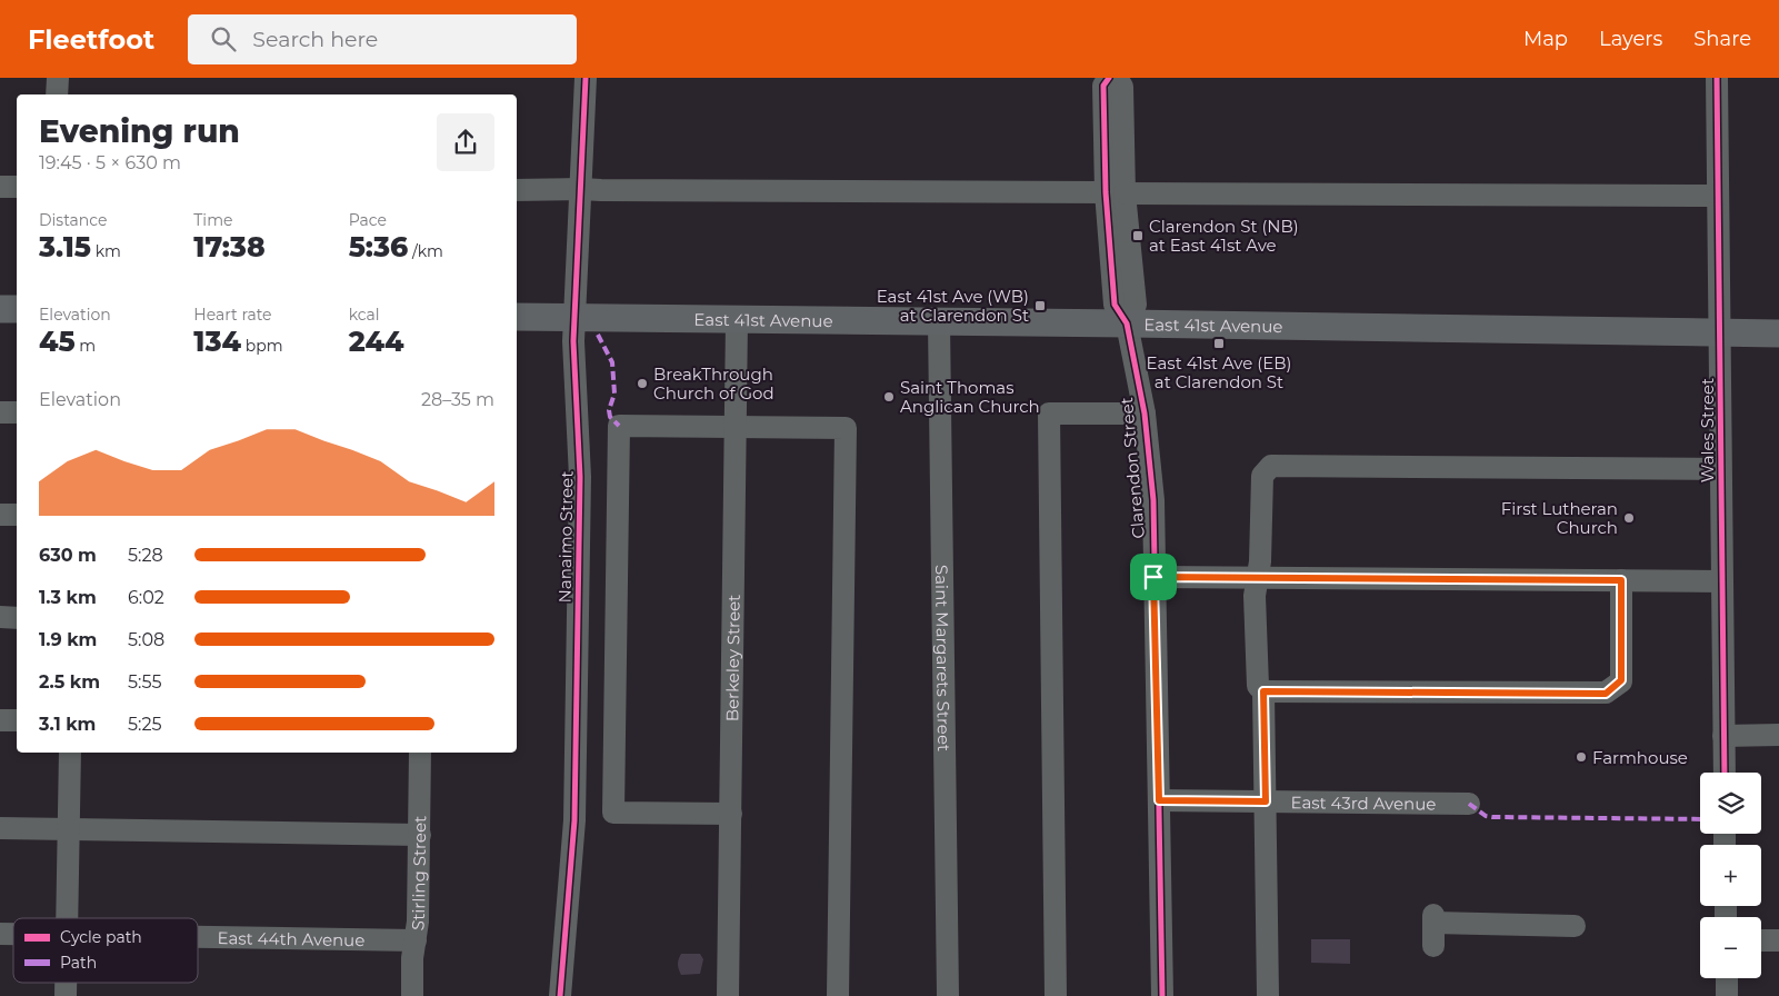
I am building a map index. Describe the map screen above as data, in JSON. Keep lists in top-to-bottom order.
{
  "streets": {
    "main road": ["East 41st Avenue"],
    "street": [
      "Wales Street",
      "Clarendon Street",
      "Nanaimo Street",
      "Berkeley Street",
      "Saint Margarets Street",
      "East 43rd Avenue",
      "Stirling Street",
      "East 44th Avenue"
    ]
  },
  "crossings": [
    ["East 41st Avenue", "Wales Street"],
    ["East 41st Avenue", "Clarendon Street"],
    ["East 41st Avenue", "Nanaimo Street"],
    ["East 41st Avenue", "Berkeley Street"],
    ["East 41st Avenue", "Saint Margarets Street"],
    ["Clarendon Street", "East 43rd Avenue"],
    ["Stirling Street", "East 44th Avenue"]
  ],
  "places": {
    "transit": ["Clarendon St (NB) at East 41st Ave", "East 41st Ave (WB) at Clarendon St", "East 41st Ave (EB) at Clarendon St"],
    "other": [
      "BreakThrough Church of God",
      "Saint Thomas Anglican Church",
      "First Lutheran Church",
      "Farmhouse"
    ]
  },
  "legend": ["Cycle path", "Path"],
  "page": {
    "header": "Fleetfoot",
    "search": "Search here",
    "nav": ["Map", "Layers", "Share"],
    "heading": ["Evening run", "19:45 · 5 × 630 m"],
    "stats": [
      ["Distance", "3.15 km"],
      ["Time", "17:38"],
      ["Pace", "5:36 /km"],
      ["Elevation", "45 m"],
      ["Heart rate", "134 bpm"],
      ["kcal", "244"]
    ],
    "chart": ["Elevation", "28–35 m"],
    "list": [
      {
        "name": "630 m",
        "note": "5:28"
      },
      {
        "name": "1.3 km",
        "note": "6:02"
      },
      {
        "name": "1.9 km",
        "note": "5:08"
      },
      {
        "name": "2.5 km",
        "note": "5:55"
      },
      {
        "name": "3.1 km",
        "note": "5:25"
      }
    ],
    "map_buttons": ["+", "−"]
  }
}
